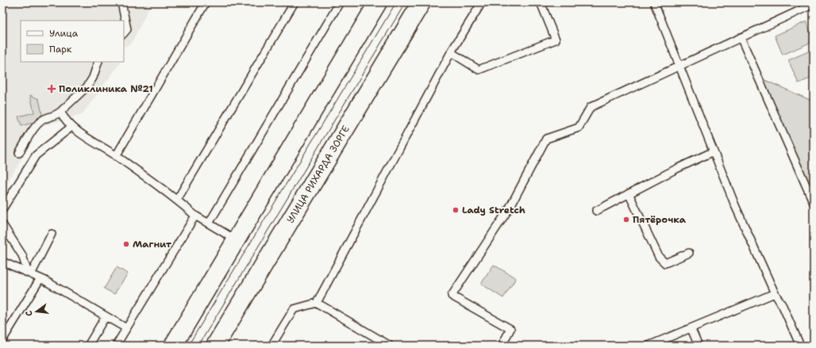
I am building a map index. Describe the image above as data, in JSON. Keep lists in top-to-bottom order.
{
  "streets": {
    "street": ["УЛИЦА РИХАРДА ЗОРГЕ"]
  },
  "places": {
    "health": ["Поликлиника №21"],
    "other": ["Lady Stretch", "Пятёрочка", "Магнит"]
  },
  "legend": ["Улица", "Парк"],
  "north": "left"
}
